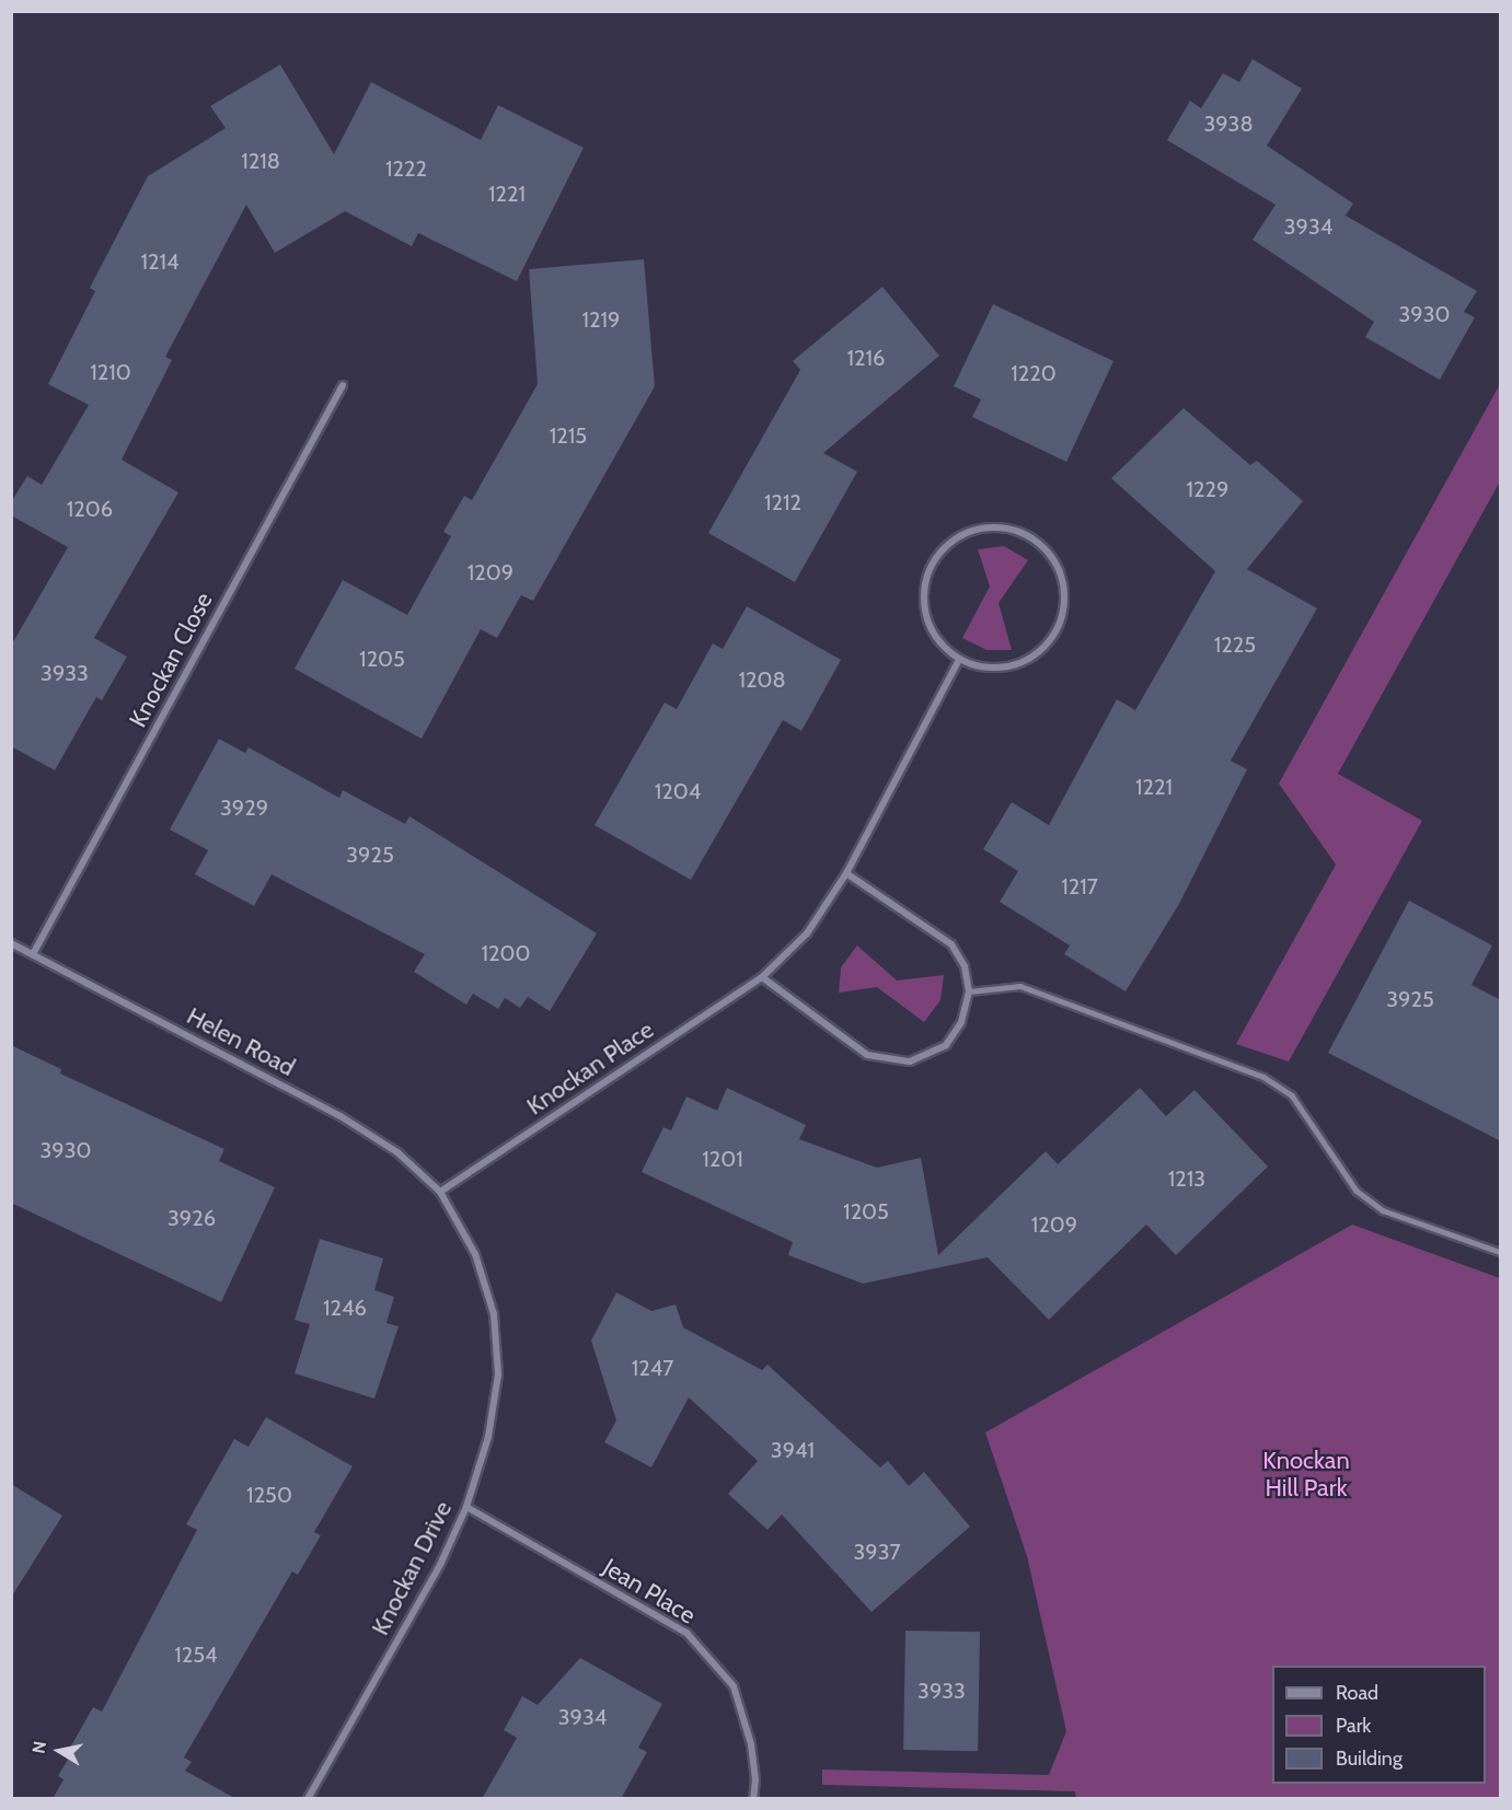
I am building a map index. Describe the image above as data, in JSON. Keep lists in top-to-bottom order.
{
  "streets": {
    "street": [
      "Knockan Close",
      "Helen Road",
      "Knockan Place",
      "Knockan Drive",
      "Jean Place"
    ]
  },
  "crossings": [
    ["Knockan Close", "Helen Road"],
    ["Helen Road", "Knockan Place"],
    ["Helen Road", "Knockan Drive"],
    ["Knockan Place", "Knockan Drive"],
    ["Knockan Drive", "Jean Place"]
  ],
  "parks": ["Knockan Hill Park"],
  "house_numbers": [
    "3938",
    "1218",
    "1222",
    "1221",
    "3934",
    "1214",
    "3930",
    "1219",
    "1216",
    "1210",
    "1220",
    "1215",
    "1229",
    "1212",
    "1206",
    "1209",
    "1225",
    "1205",
    "3933",
    "1208",
    "1221",
    "1204",
    "3929",
    "3925",
    "1217",
    "1200",
    "3925",
    "3930",
    "1201",
    "1213",
    "1205",
    "3926",
    "1209",
    "1246",
    "1247",
    "3941",
    "1250",
    "3937",
    "1254",
    "3933",
    "3934"
  ],
  "legend": ["Road", "Park", "Building"],
  "north": "left"
}
